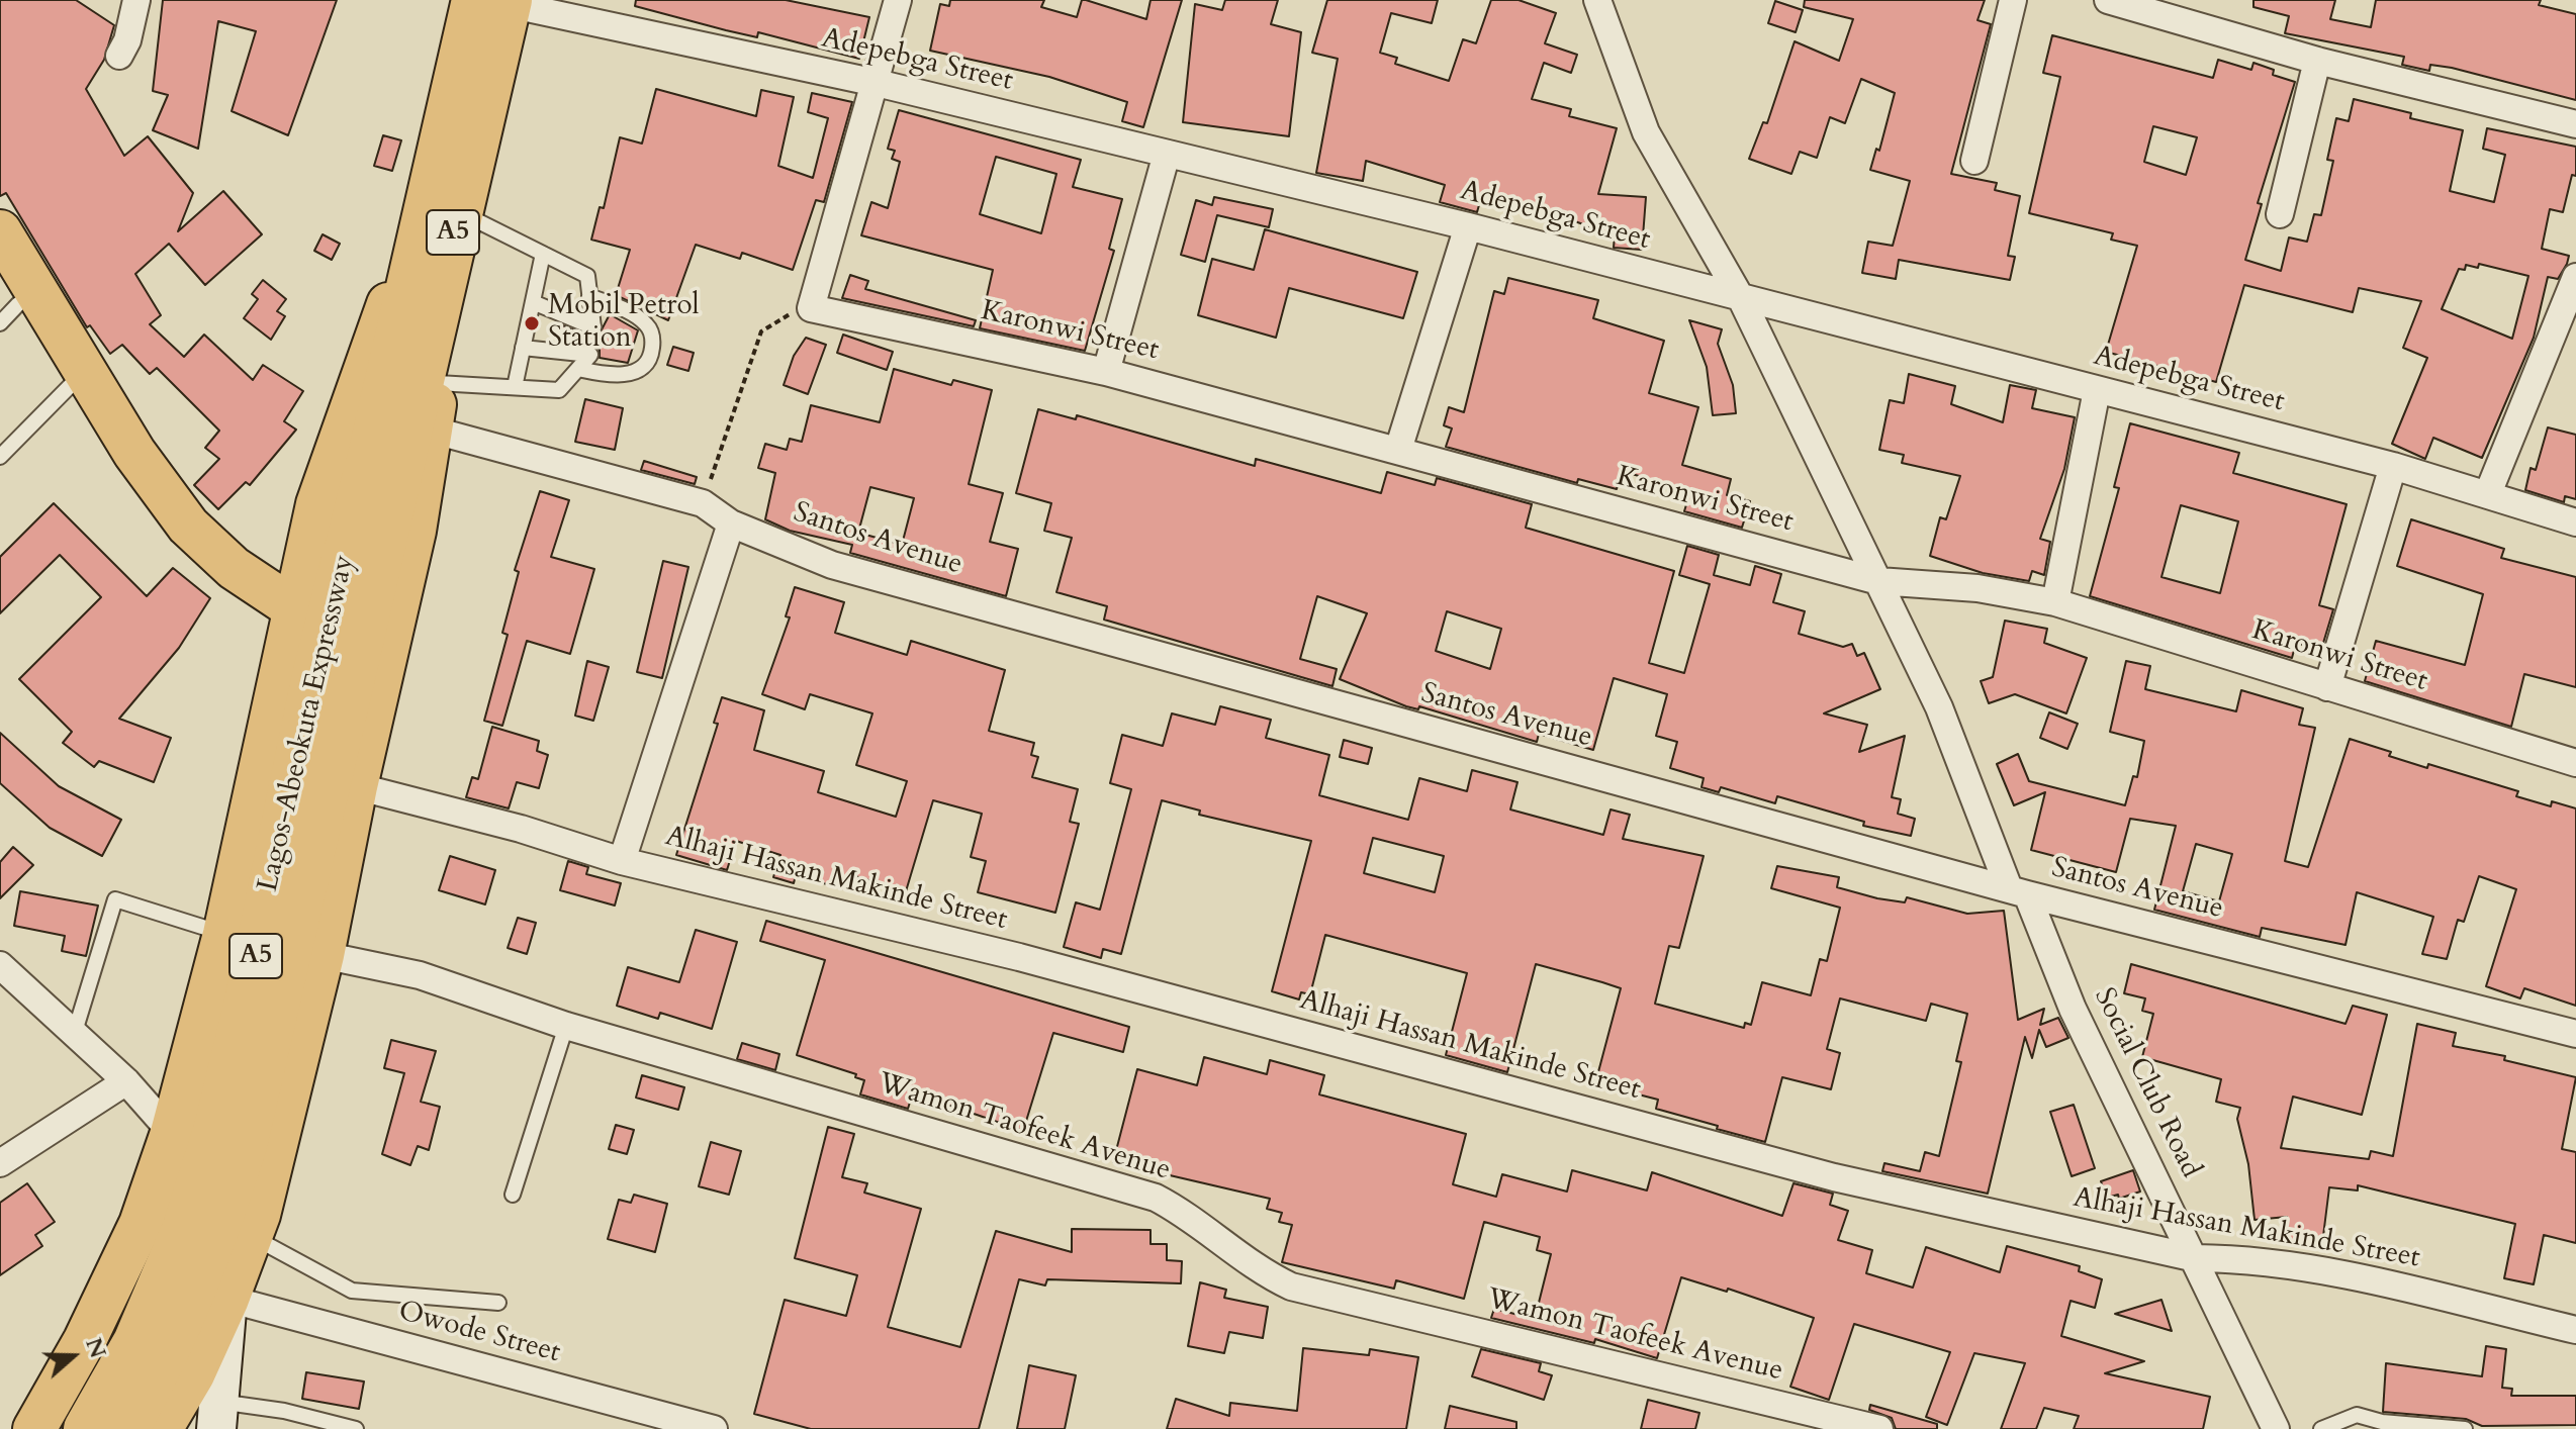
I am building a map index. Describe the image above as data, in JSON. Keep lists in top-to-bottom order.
{
  "streets": {
    "highway": ["A5", "Lagos-Abeokuta Expressway"],
    "street": [
      "Adepebga Street",
      "Karonwi Street",
      "Santos Avenue",
      "Alhaji Hassan Makinde Street",
      "Social Club Road",
      "Wamon Taofeek Avenue",
      "Owode Street"
    ]
  },
  "crossings": [
    ["Adepebga Street", "Lagos-Abeokuta Expressway"],
    ["Adepebga Street", "Social Club Road"],
    ["Karonwi Street", "Social Club Road"],
    ["Santos Avenue", "Social Club Road"],
    ["Alhaji Hassan Makinde Street", "Social Club Road"]
  ],
  "places": ["Mobil Petrol Station"],
  "north": "right"
}
